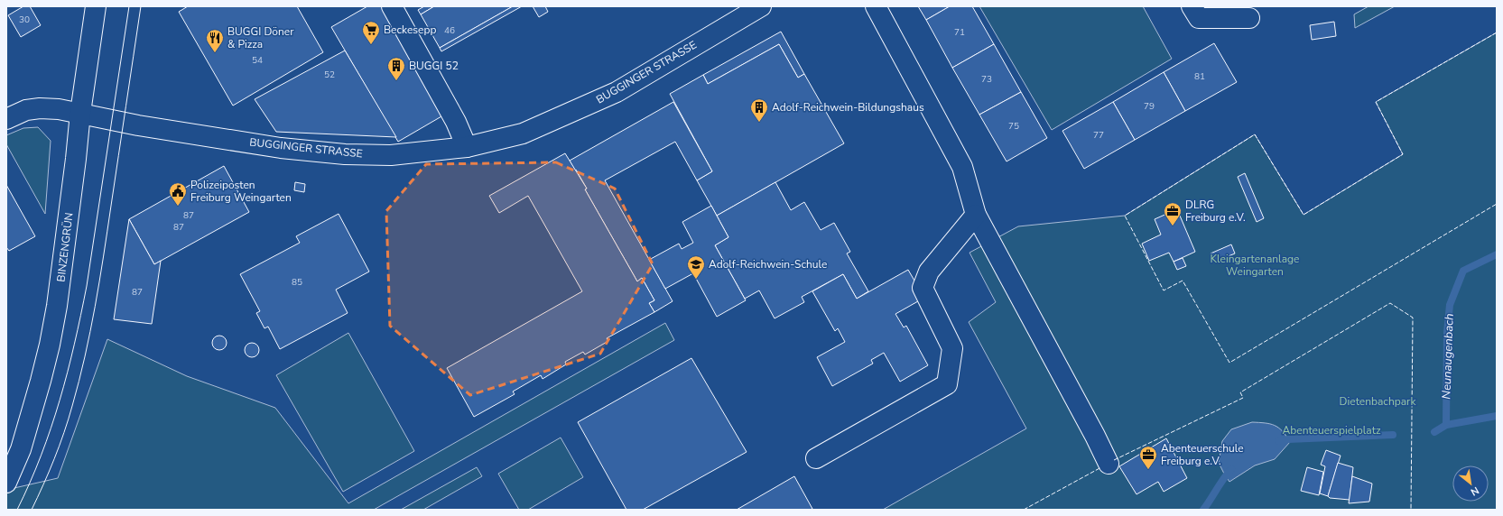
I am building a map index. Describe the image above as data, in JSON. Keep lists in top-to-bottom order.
{
  "streets": {
    "street": ["BUGGINGER STRASSE", "BINZENGRÜN"]
  },
  "crossings": [
    ["BUGGINGER STRASSE", "BINZENGRÜN"]
  ],
  "water": ["Neunaugenbach"],
  "parks": ["Kleingartenanlage Weingarten", "Dietenbachpark", "Abenteuerspielplatz"],
  "places": {
    "supermarket": ["Beckesepp"],
    "restaurant": ["BUGGI Döner & Pizza"],
    "building": ["BUGGI 52", "Adolf-Reichwein-Bildungshaus"],
    "public building": ["Polizeiposten Freiburg Weingarten"],
    "office": ["DLRG Freiburg e.V.", "Abenteuerschule Freiburg e.V."],
    "school or university": ["Adolf-Reichwein-Schule"]
  },
  "house_numbers": [
    "30",
    "46",
    "71",
    "54",
    "52",
    "81",
    "73",
    "79",
    "75",
    "77",
    "87",
    "87",
    "85",
    "87"
  ],
  "north": "bottom right"
}
